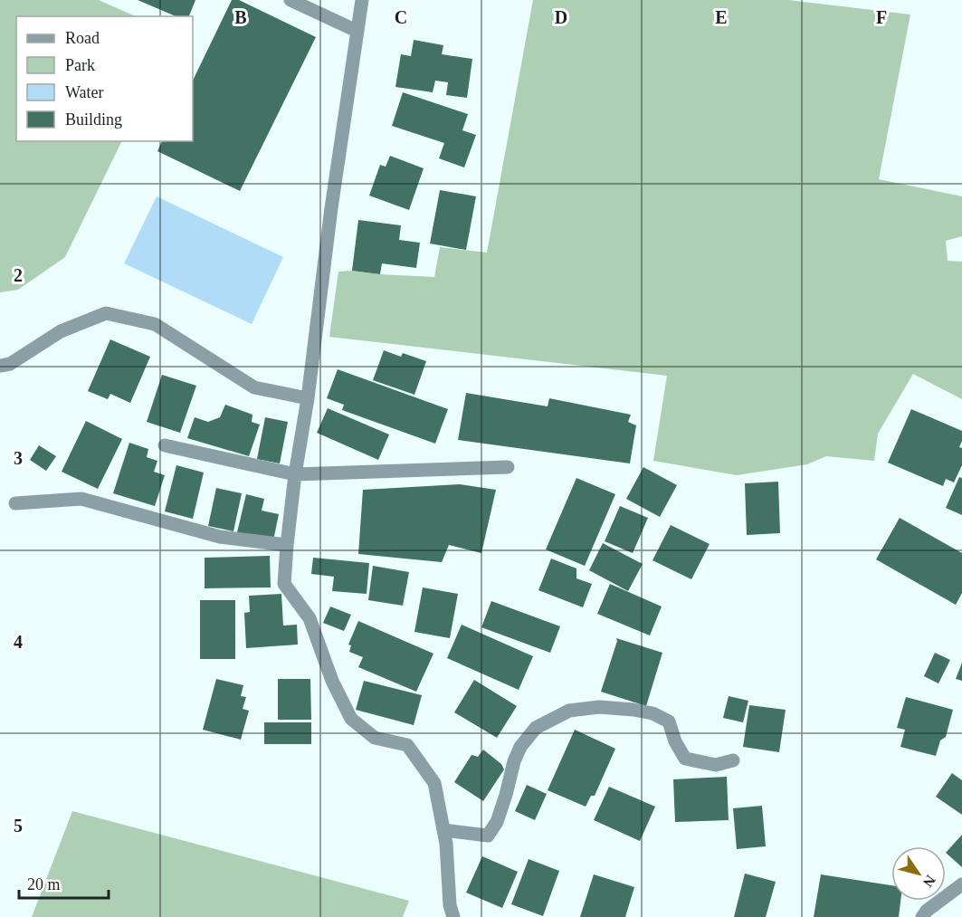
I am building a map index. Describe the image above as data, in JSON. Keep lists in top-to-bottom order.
{
  "legend": [
    "Road",
    "Park",
    "Water",
    "Building"
  ],
  "scale_bar": "20 m",
  "north": "bottom right",
  "grid": {
    "columns": [
      "B",
      "C",
      "D",
      "E",
      "F"
    ],
    "rows": [
      "2",
      "3",
      "4",
      "5"
    ]
  }
}
